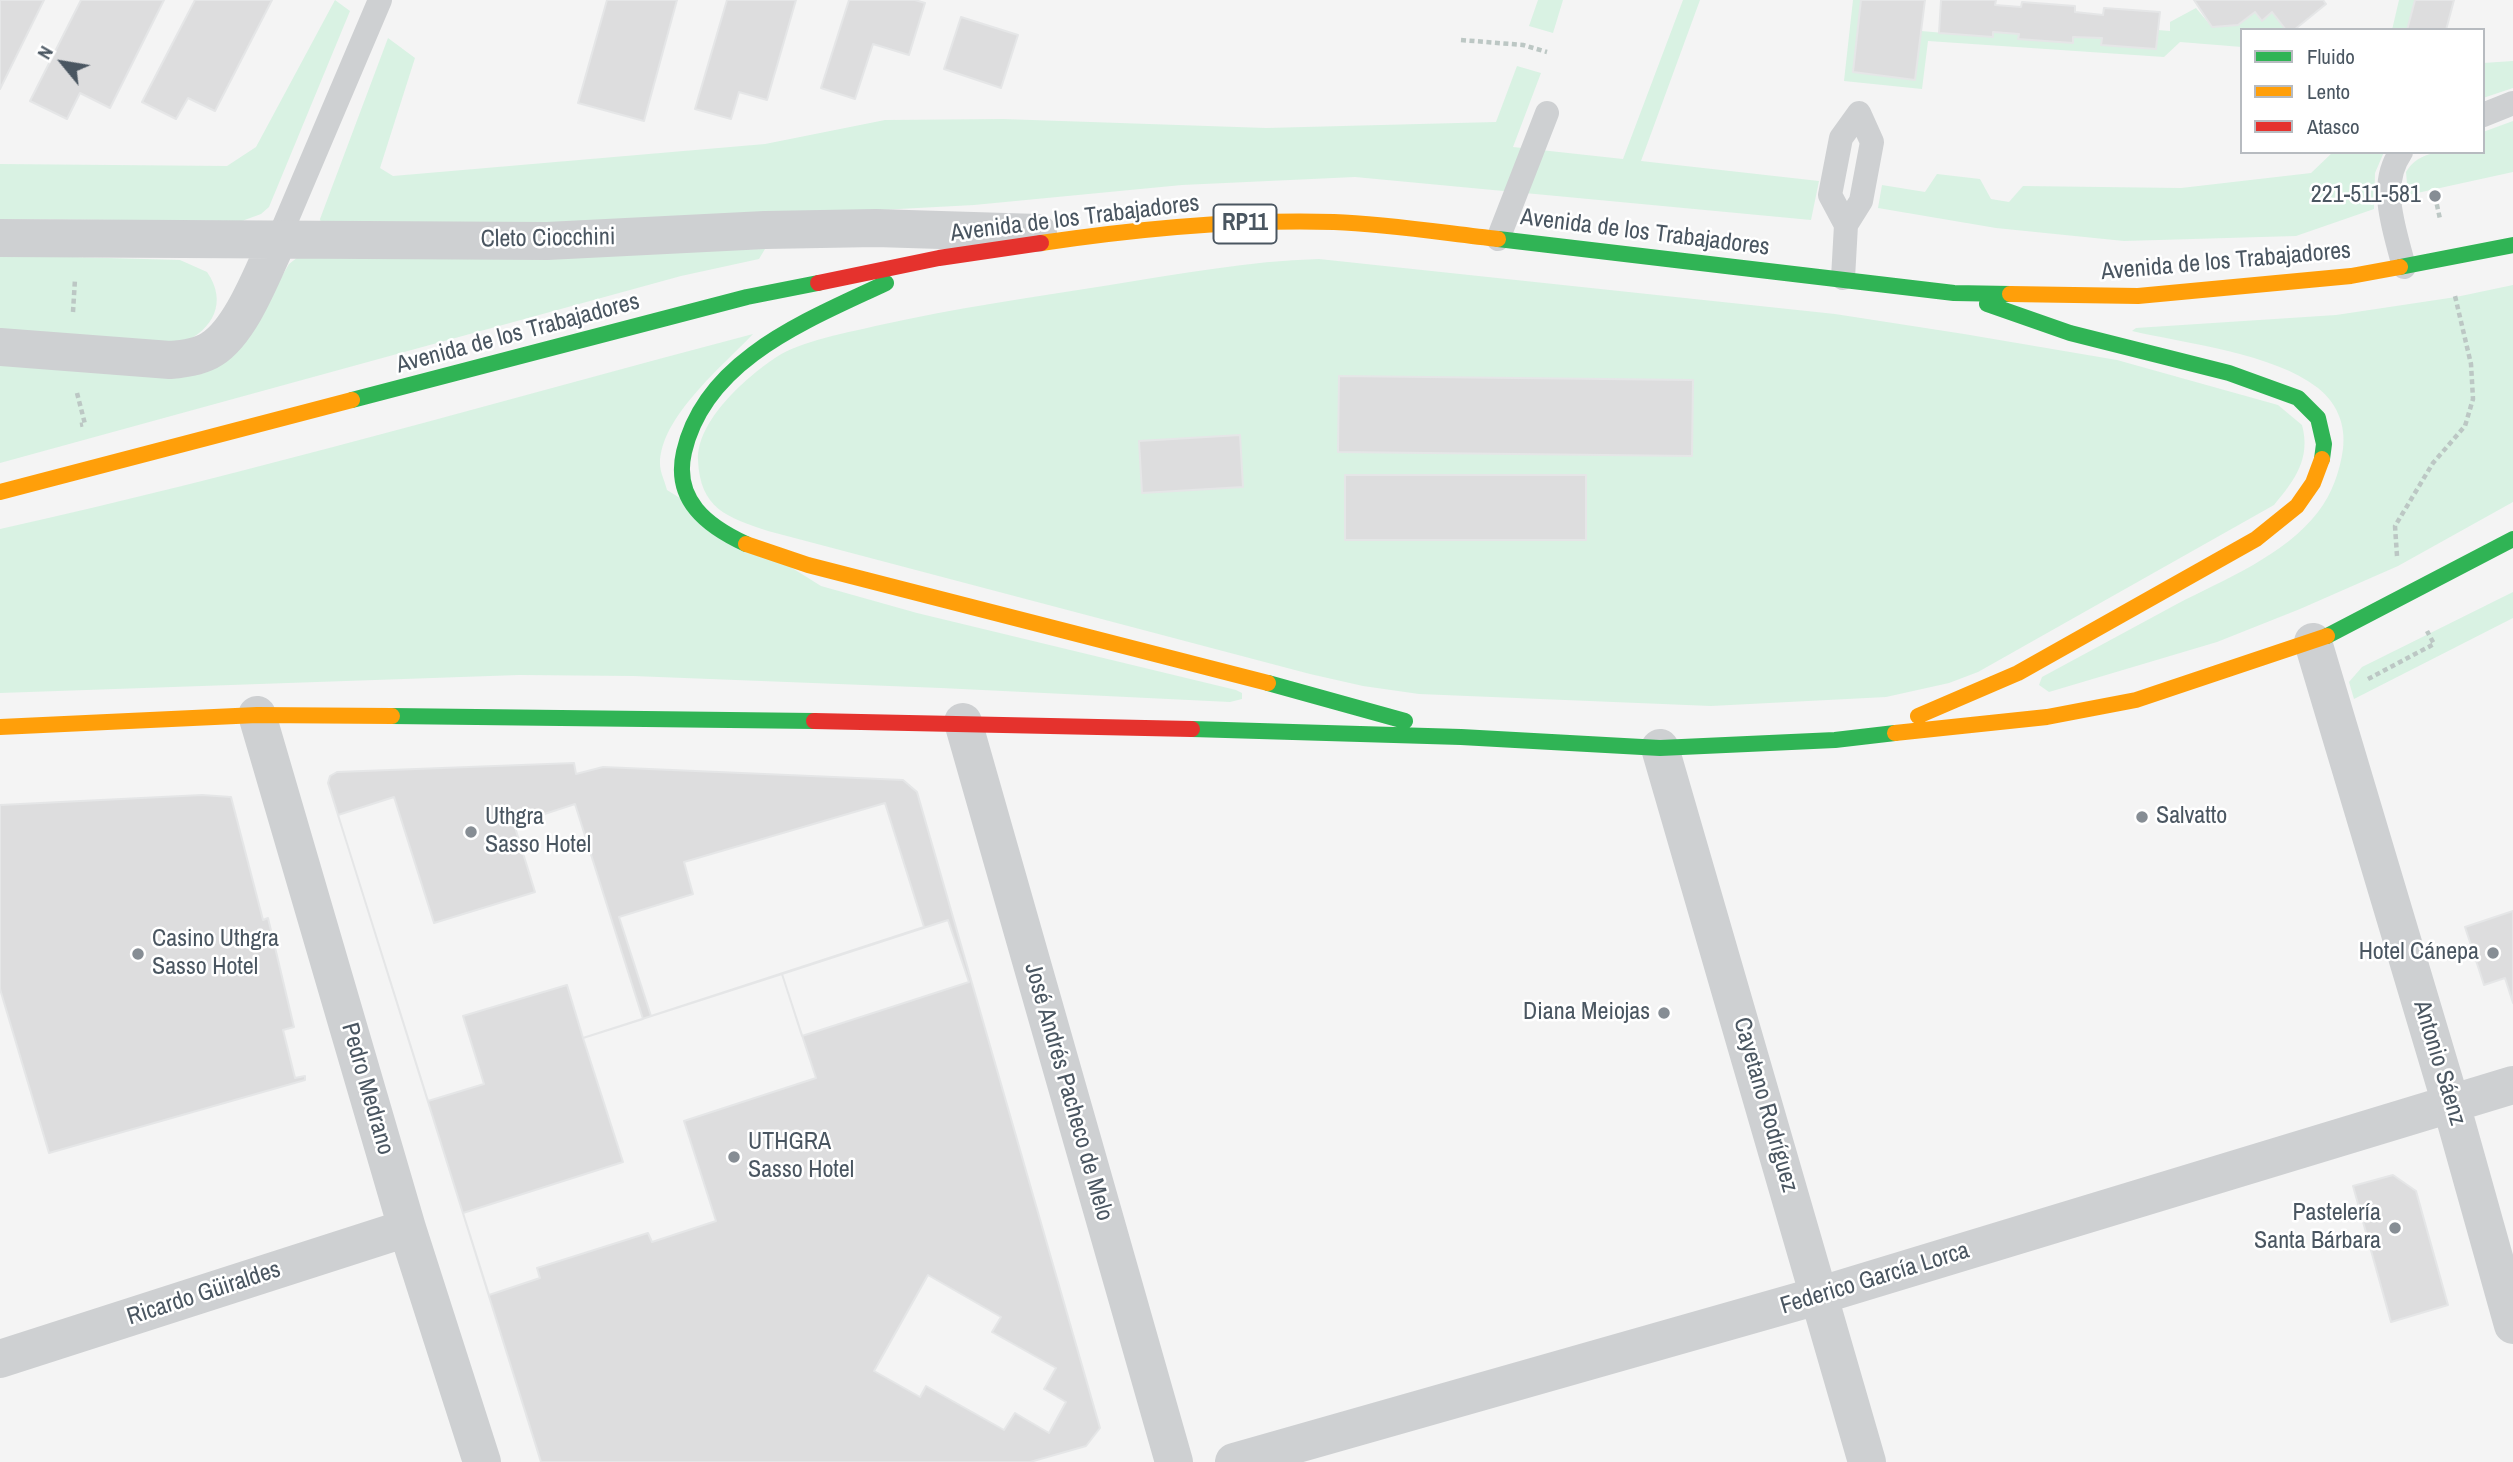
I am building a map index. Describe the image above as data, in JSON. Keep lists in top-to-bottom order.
{
  "streets": {
    "main road": ["Avenida de los Trabajadores", "RP11"],
    "street": [
      "Cleto Ciocchini",
      "Antonio Sáenz",
      "Pedro Medrano",
      "José Andrés Pacheco de Melo",
      "Cayetano Rodríguez",
      "Federico García Lorca",
      "Ricardo Güiraldes"
    ]
  },
  "crossings": [
    ["Avenida de los Trabajadores", "Cleto Ciocchini"],
    ["Antonio Sáenz", "Federico García Lorca"],
    ["Pedro Medrano", "Ricardo Güiraldes"],
    ["Cayetano Rodríguez", "Federico García Lorca"]
  ],
  "places": [
    "221-511-581",
    "Salvatto",
    "Uthgra Sasso Hotel",
    "Hotel Cánepa",
    "Casino Uthgra Sasso Hotel",
    "Diana Meiojas",
    "UTHGRA Sasso Hotel",
    "Pastelería Santa Bárbara"
  ],
  "legend": ["Fluido", "Lento", "Atasco"],
  "north": "top left"
}
